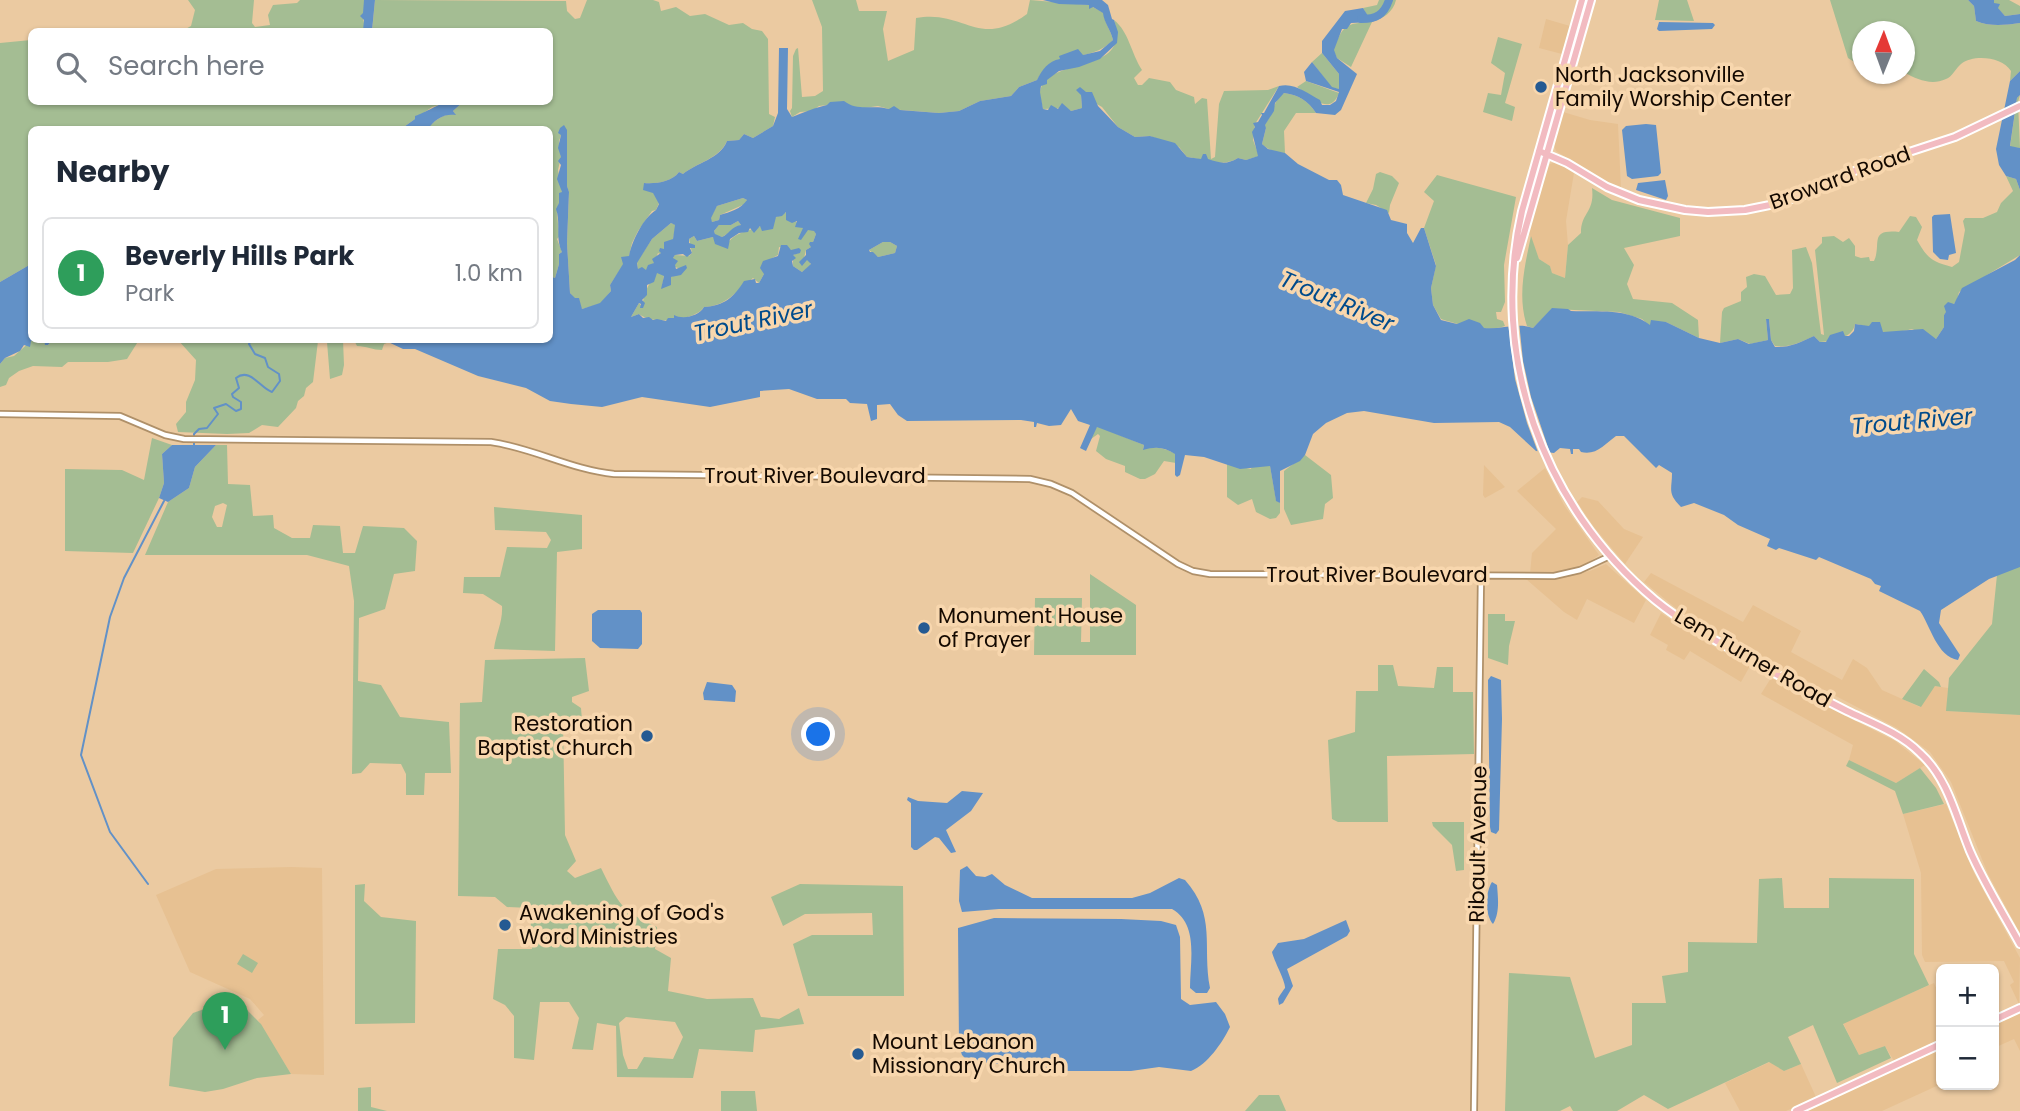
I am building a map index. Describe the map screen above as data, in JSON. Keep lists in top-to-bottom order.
{
  "streets": {
    "main road": ["Broward Road", "Lem Turner Road"],
    "street": ["Trout River Boulevard", "Ribault Avenue"]
  },
  "crossings": [
    ["Broward Road", "Lem Turner Road"],
    ["Trout River Boulevard", "Lem Turner Road"],
    ["Trout River Boulevard", "Ribault Avenue"]
  ],
  "water": ["Trout River"],
  "places": [
    "North Jacksonville Family Worship Center",
    "Monument House of Prayer",
    "Restoration Baptist Church",
    "Awakening of God's Word Ministries",
    "Mount Lebanon Missionary Church"
  ],
  "north": "top",
  "page": {
    "search": "Search here",
    "heading": "Nearby",
    "list": [
      {
        "mark": "1",
        "name": "Beverly Hills Park",
        "note": "Park",
        "value": "1.0 km"
      }
    ],
    "map_buttons": ["+", "−"],
    "pins": "1"
  }
}
